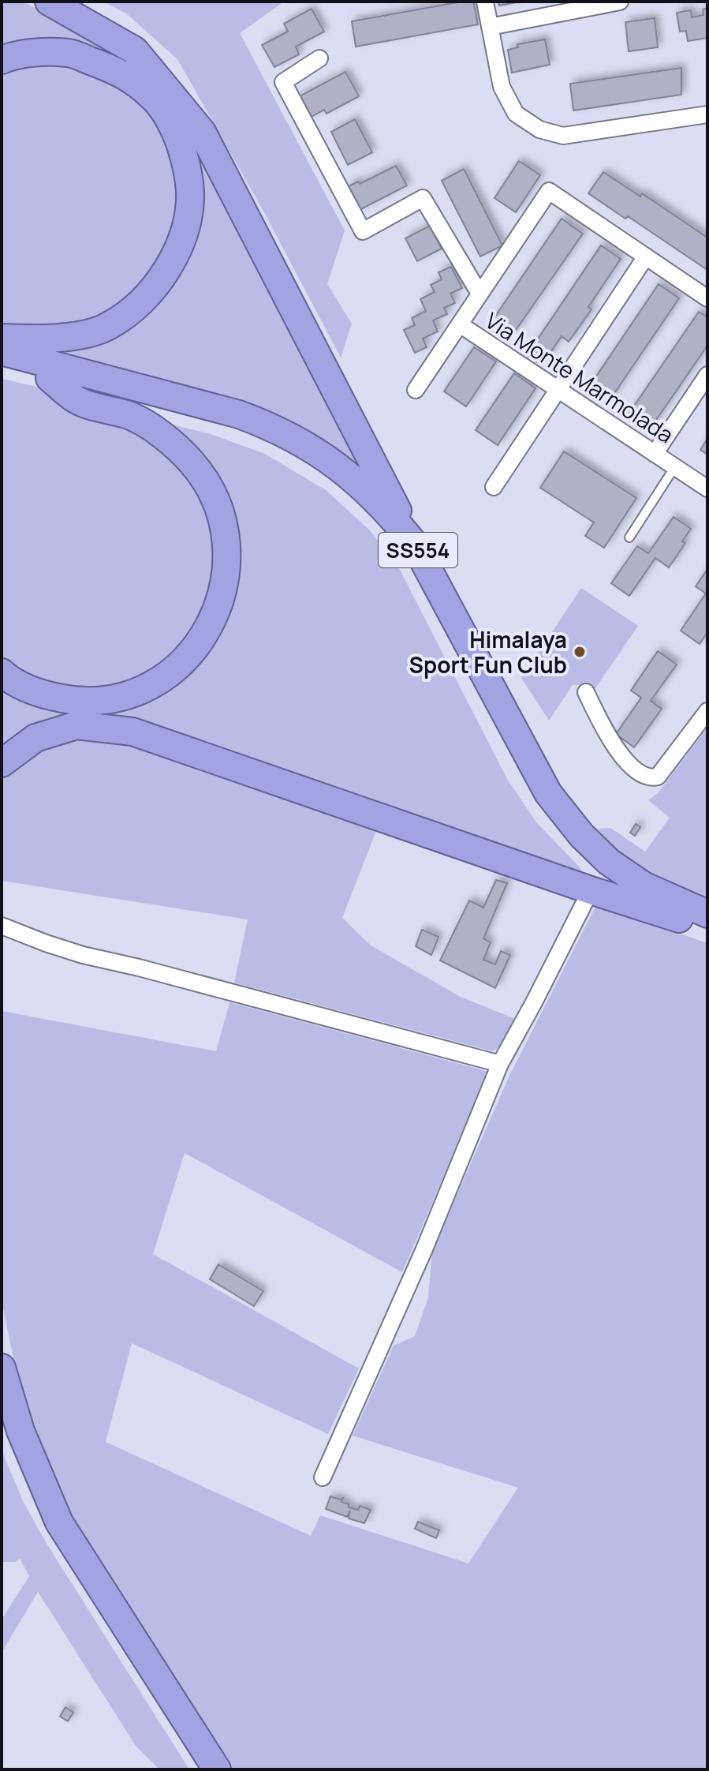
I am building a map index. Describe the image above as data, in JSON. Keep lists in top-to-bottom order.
{
  "streets": {
    "highway": ["SS554"],
    "street": ["Via Monte Marmolada"]
  },
  "places": ["Himalaya Sport Fun Club"]
}
